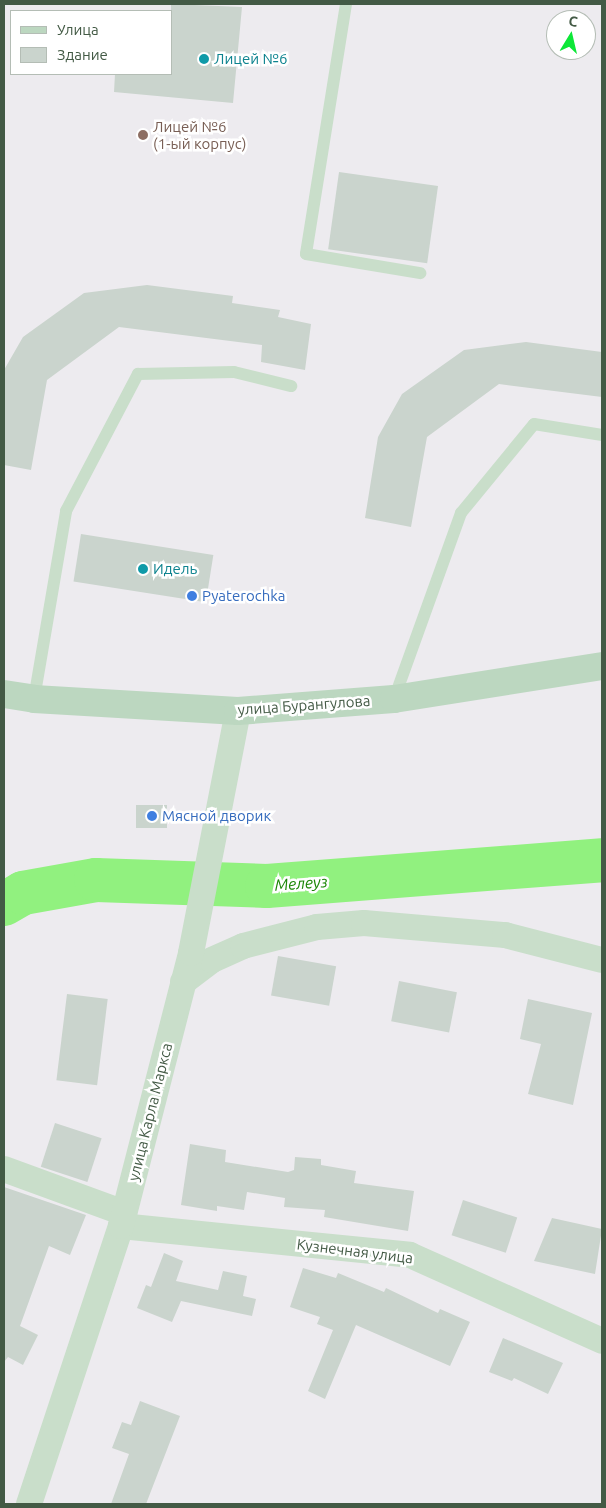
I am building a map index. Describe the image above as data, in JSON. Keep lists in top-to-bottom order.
{
  "streets": {
    "main road": ["улица Бурангулова"],
    "street": ["улица Карла Маркса", "Кузнечная улица"]
  },
  "crossings": [
    ["улица Бурангулова", "улица Карла Маркса"],
    ["улица Карла Маркса", "Кузнечная улица"]
  ],
  "water": ["Мелеуз"],
  "places": [
    "Лицей №6",
    "Лицей №6 (1-ый корпус)",
    "Идель",
    "Pyaterochka",
    "Мясной дворик"
  ],
  "legend": ["Улица", "Здание"],
  "north": "top"
}
